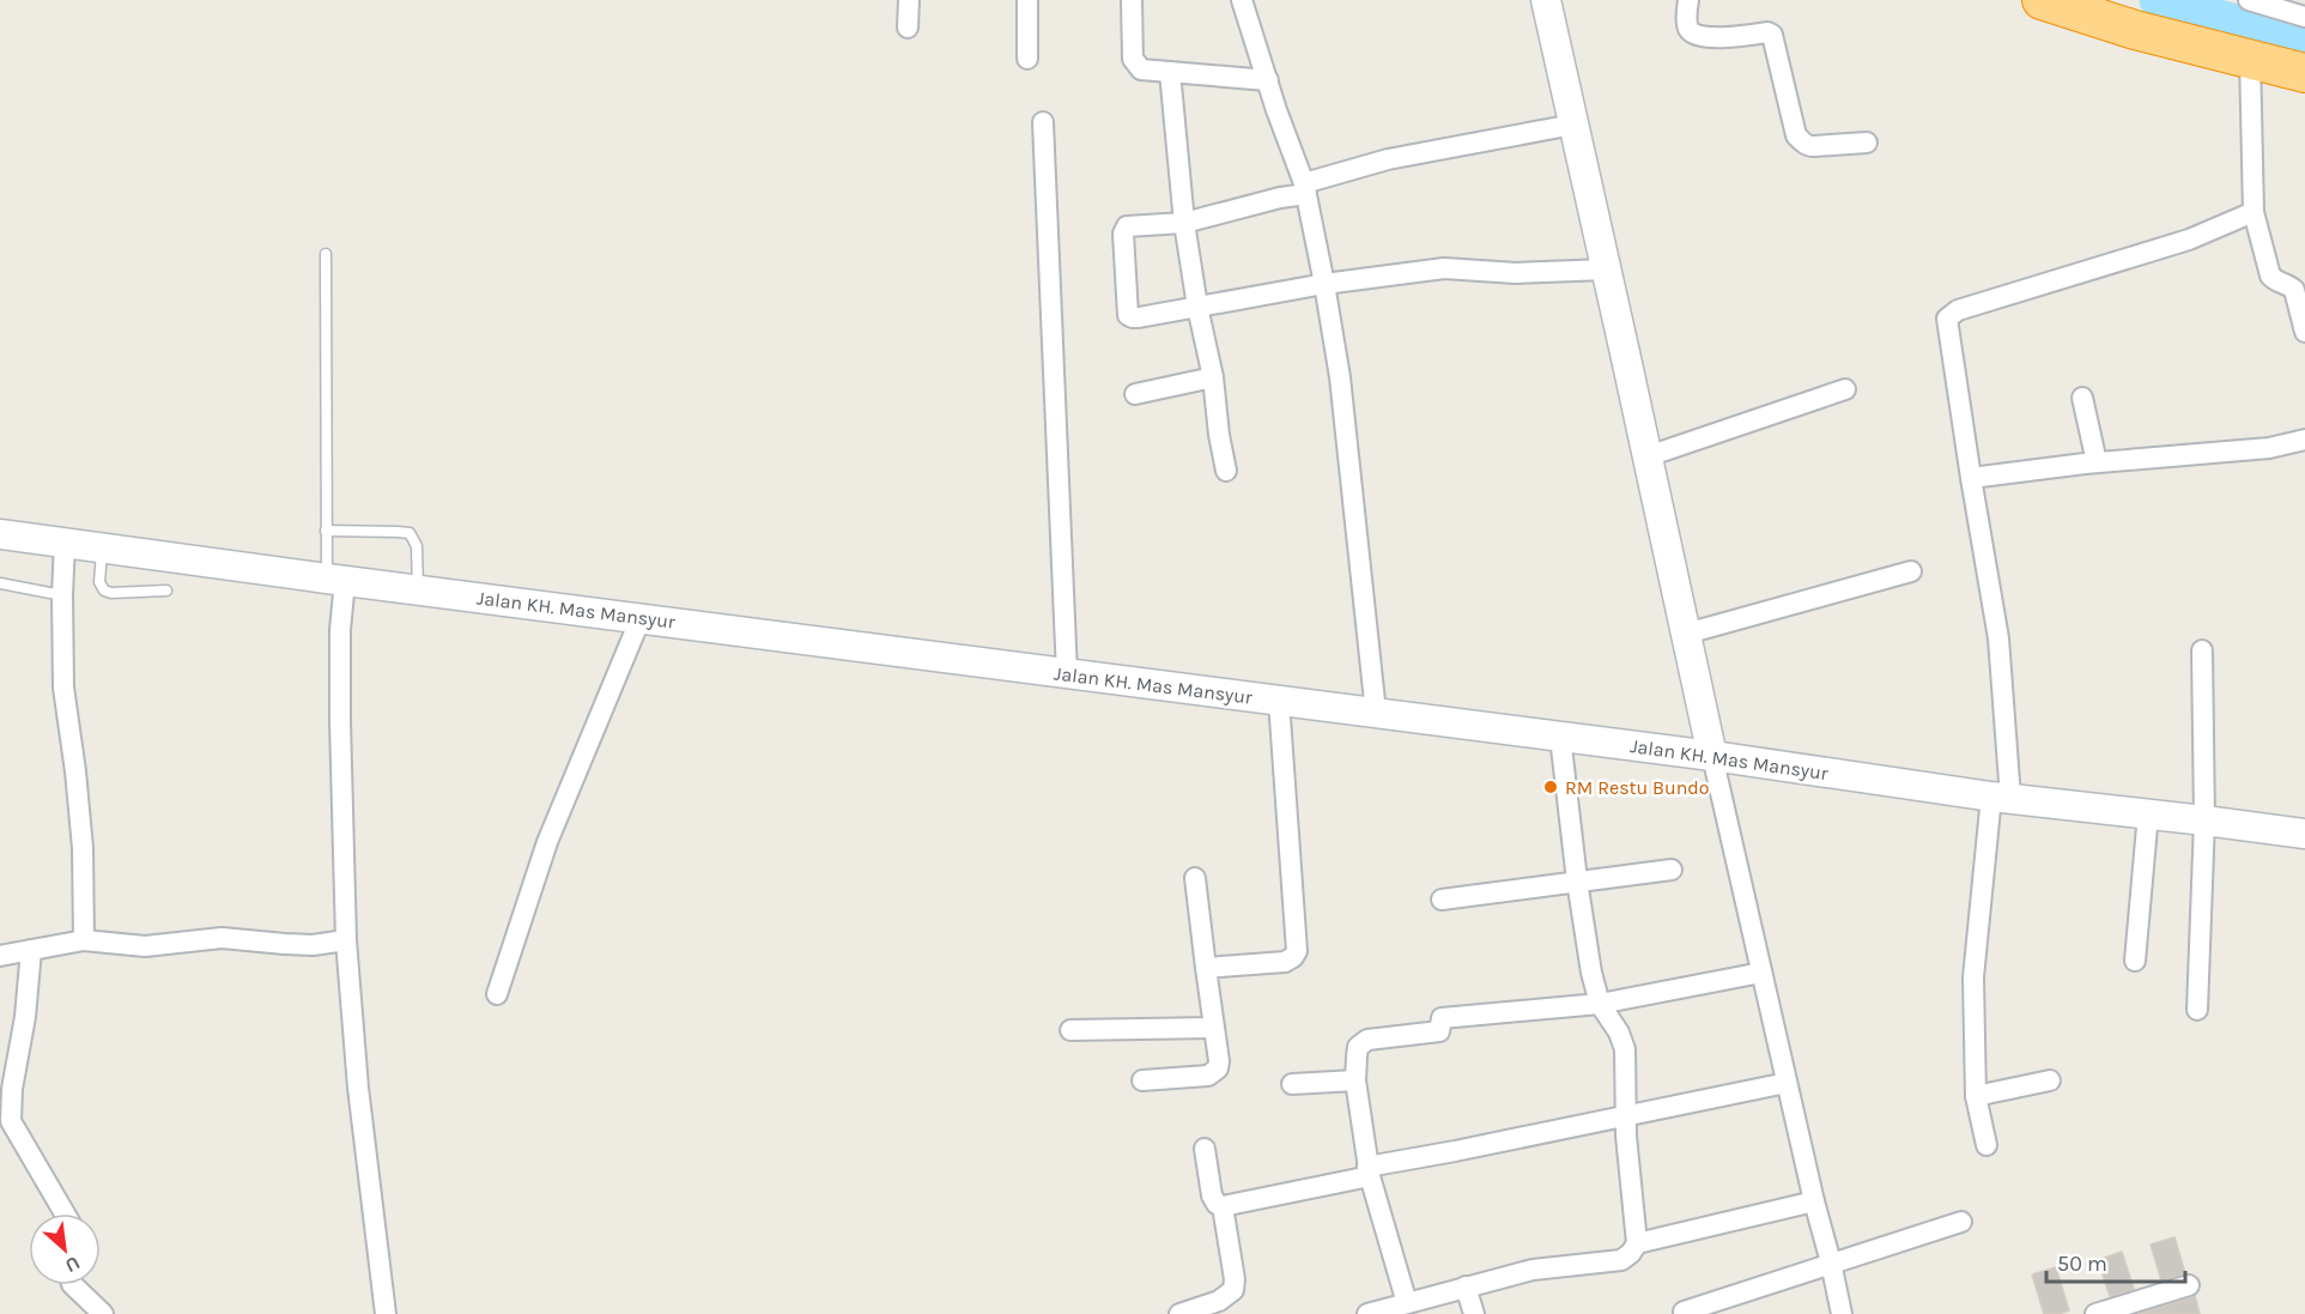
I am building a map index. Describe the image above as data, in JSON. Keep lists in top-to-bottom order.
{
  "streets": {
    "street": ["Jalan KH. Mas Mansyur"]
  },
  "places": ["RM Restu Bundo"],
  "scale_bar": "50 m",
  "north": "bottom right"
}
